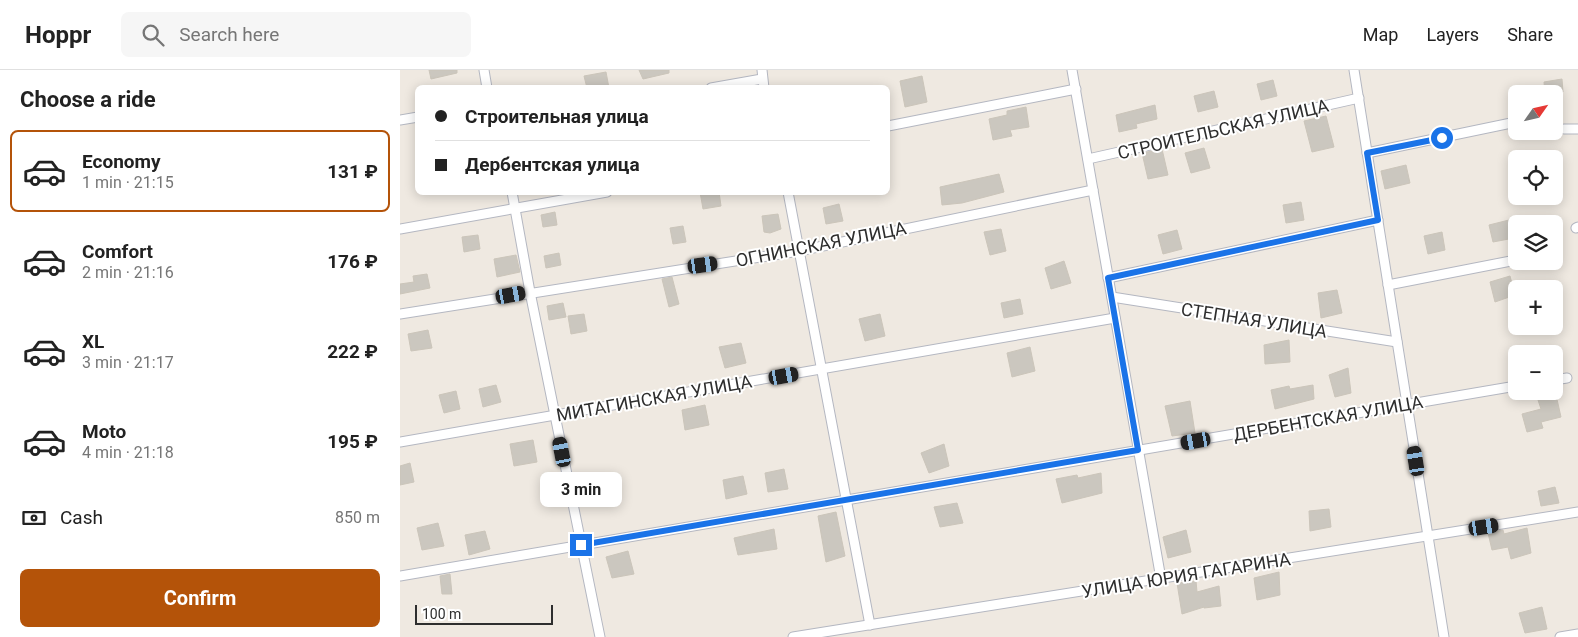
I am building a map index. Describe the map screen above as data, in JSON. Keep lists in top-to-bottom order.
{
  "streets": {
    "street": [
      "СТРОИТЕЛЬСКАЯ УЛИЦА",
      "ОГНИНСКАЯ УЛИЦА",
      "СТЕПНАЯ УЛИЦА",
      "МИТАГИНСКАЯ УЛИЦА",
      "ДЕРБЕНТСКАЯ УЛИЦА",
      "УЛИЦА ЮРИЯ ГАГАРИНА"
    ]
  },
  "scale_bar": "100 m",
  "north": "top right",
  "page": {
    "header": "Hoppr",
    "search": "Search here",
    "nav": ["Map", "Layers", "Share"],
    "heading": "Choose a ride",
    "map_buttons": ["+", "−"],
    "banner": ["Строительная улица", "Дербентская улица"],
    "list": [
      {
        "name": "Economy",
        "note": "1 min · 21:15",
        "value": "131 ₽"
      },
      {
        "name": "Comfort",
        "note": "2 min · 21:16",
        "value": "176 ₽"
      },
      {
        "name": "XL",
        "note": "3 min · 21:17",
        "value": "222 ₽"
      },
      {
        "name": "Moto",
        "note": "4 min · 21:18",
        "value": "195 ₽"
      }
    ],
    "bubble": "3 min",
    "pay": ["Cash", "850 m"],
    "buttons": "Confirm",
    "scale": "100 m"
  }
}
